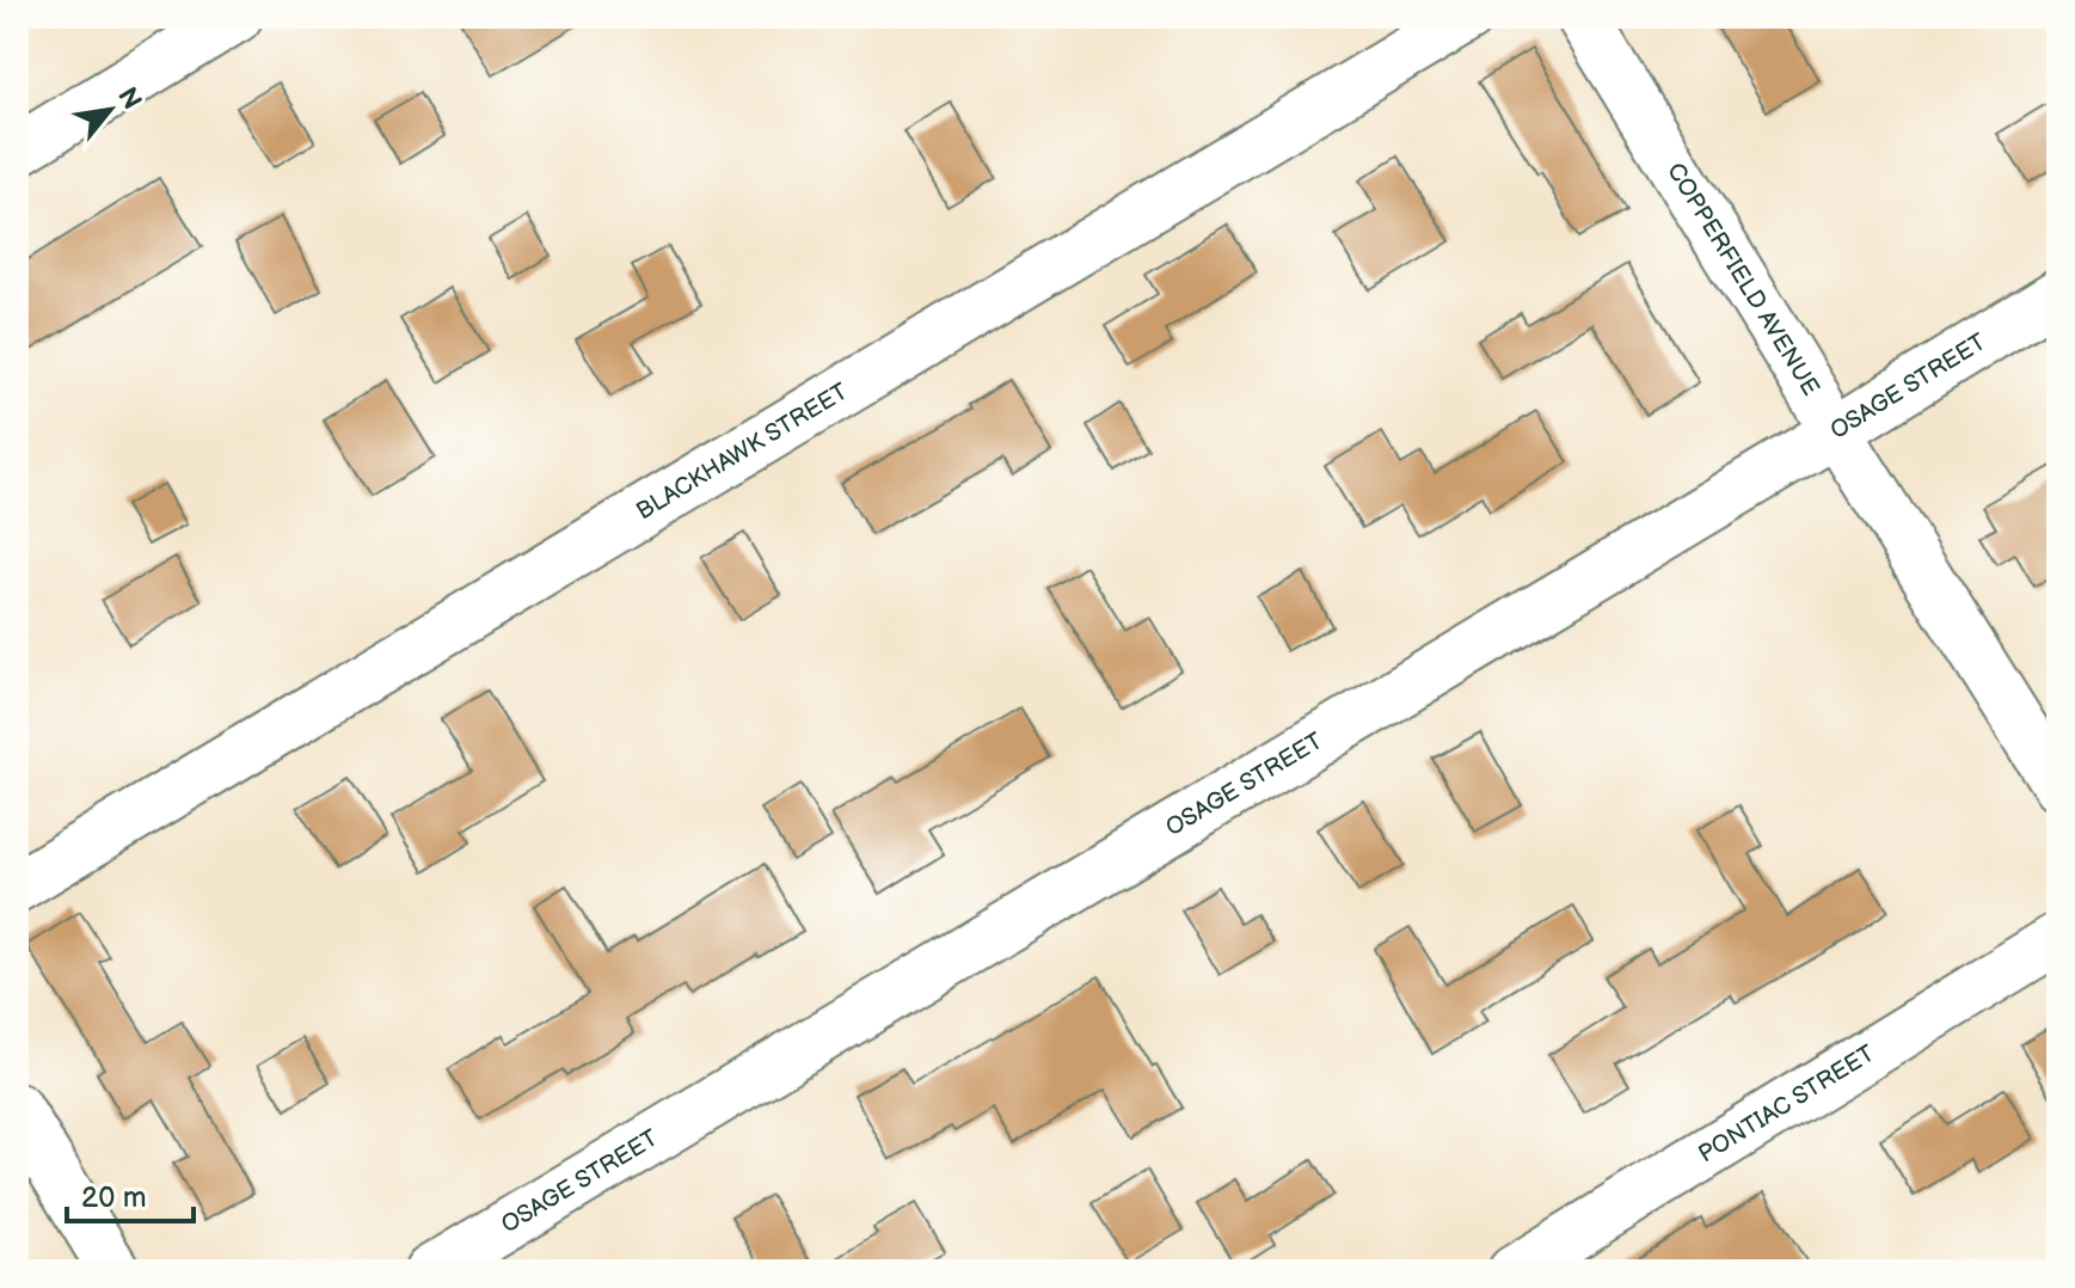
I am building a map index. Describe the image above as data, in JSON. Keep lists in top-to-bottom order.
{
  "streets": {
    "street": [
      "COPPERFIELD AVENUE",
      "OSAGE STREET",
      "BLACKHAWK STREET",
      "PONTIAC STREET"
    ]
  },
  "crossings": [
    ["COPPERFIELD AVENUE", "OSAGE STREET"]
  ],
  "scale_bar": "20 m",
  "north": "top right"
}
